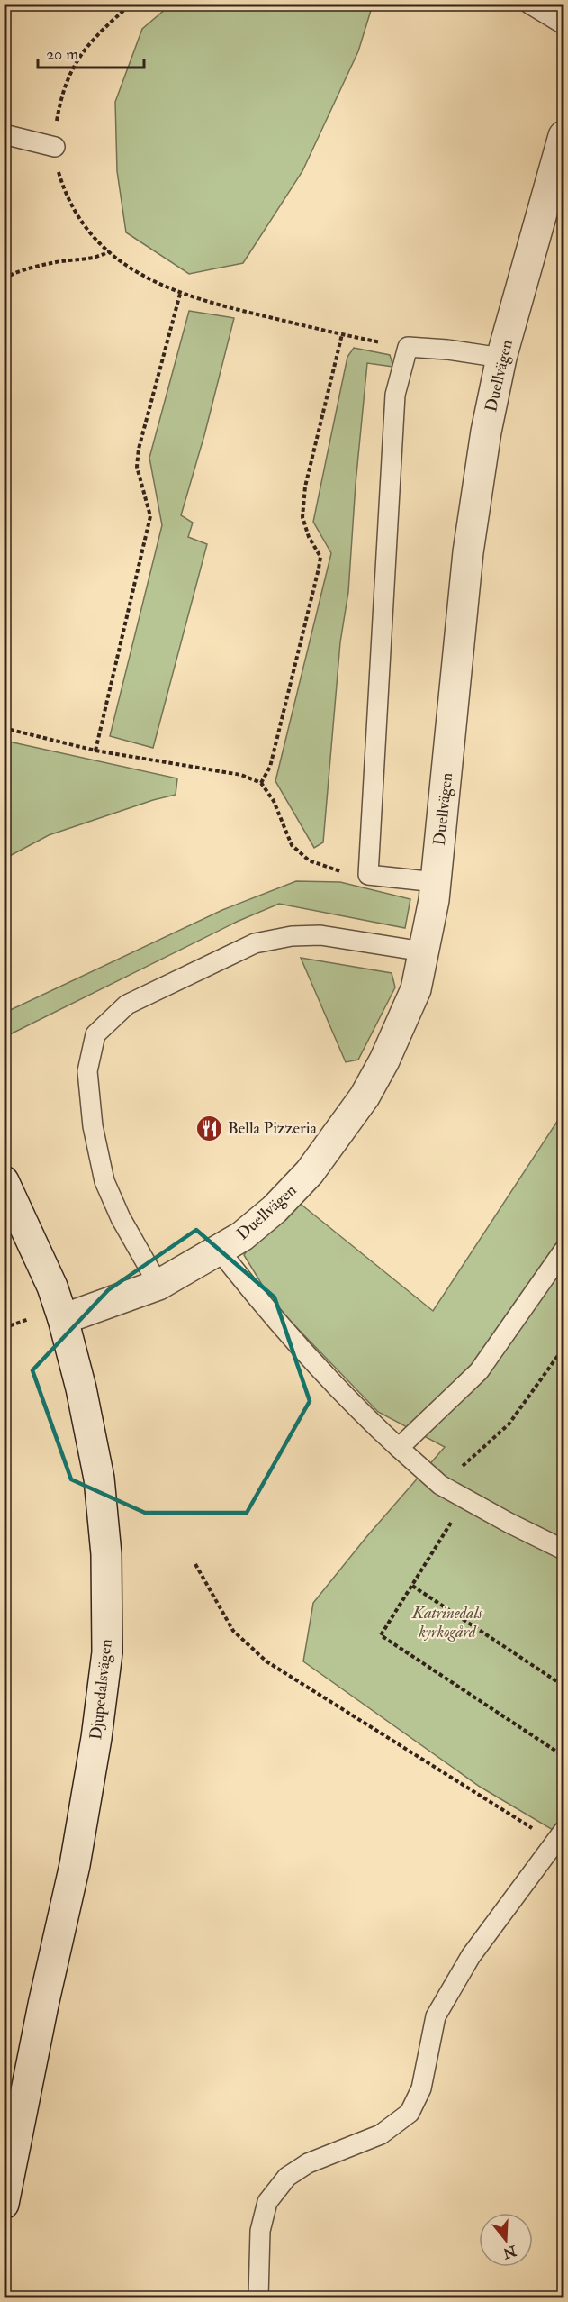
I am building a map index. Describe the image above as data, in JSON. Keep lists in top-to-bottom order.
{
  "streets": {
    "street": ["Duellvägen", "Djupedalsvägen"]
  },
  "crossings": [
    ["Duellvägen", "Djupedalsvägen"]
  ],
  "parks": ["Katrinedals kyrkogård"],
  "places": {
    "restaurant": ["Bella Pizzeria"]
  },
  "scale_bar": "20 m",
  "north": "bottom"
}
